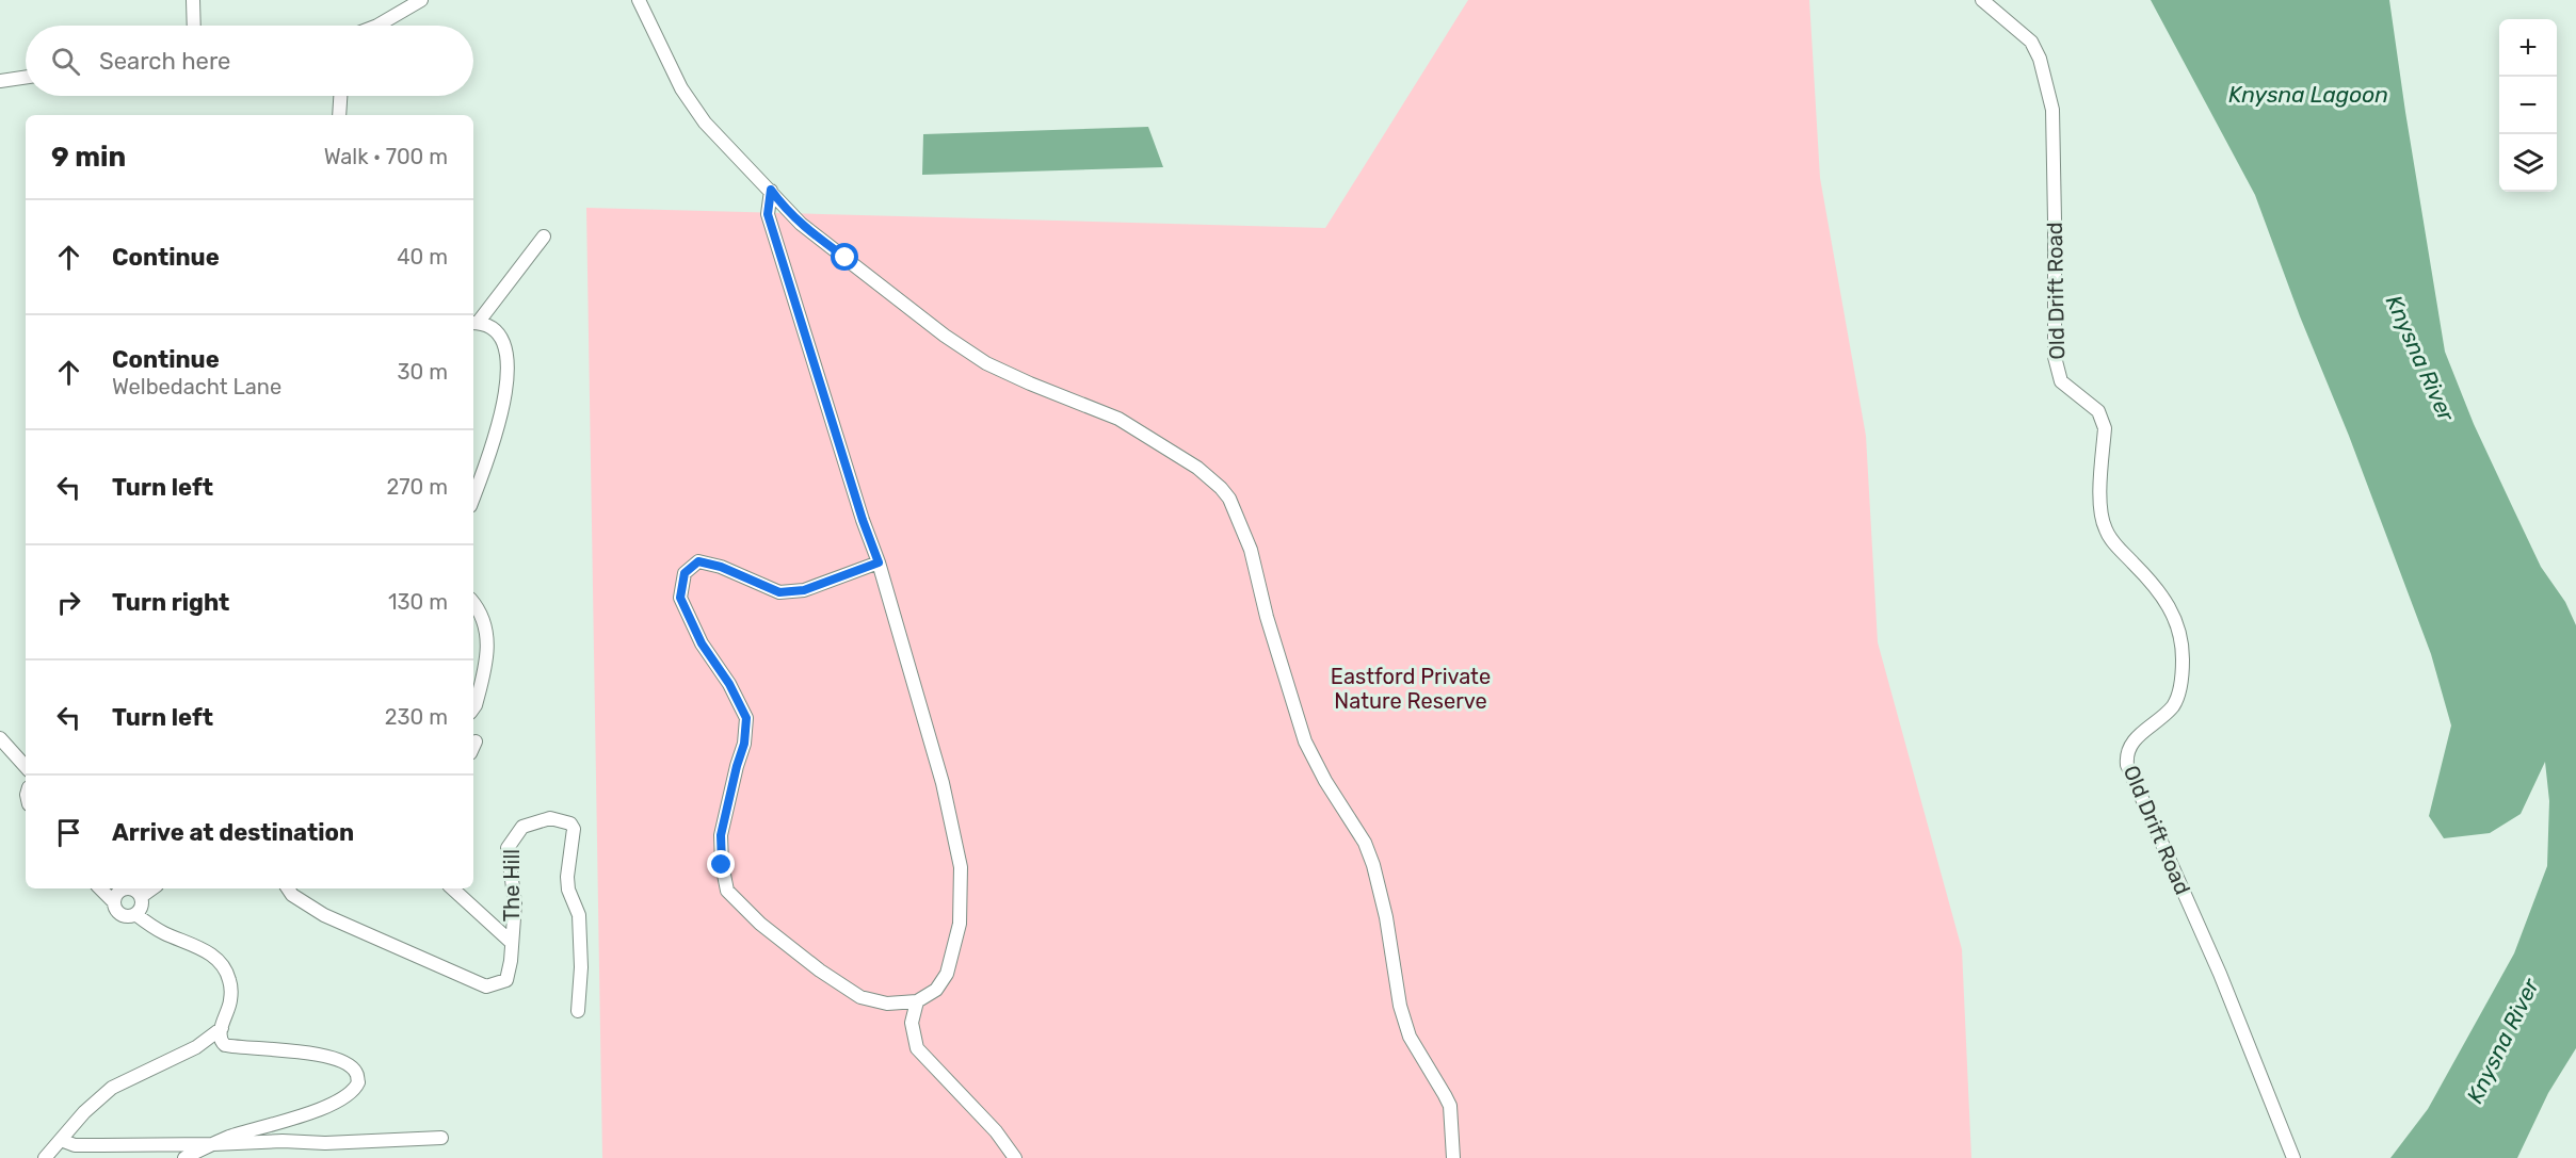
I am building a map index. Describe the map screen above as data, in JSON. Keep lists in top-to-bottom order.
{
  "streets": {
    "street": ["Old Drift Road", "The Hill"]
  },
  "water": ["Knysna Lagoon", "Knysna River"],
  "parks": ["Eastford Private Nature Reserve"],
  "page": {
    "map_buttons": ["+", "−"],
    "search": "Search here",
    "heading": ["9 min", "Walk · 700 m"],
    "list": [
      ["Continue", "40 m"],
      ["Continue", "Welbedacht Lane", "30 m"],
      ["Turn left", "270 m"],
      ["Turn right", "130 m"],
      ["Turn left", "230 m"],
      "Arrive at destination"
    ]
  }
}
